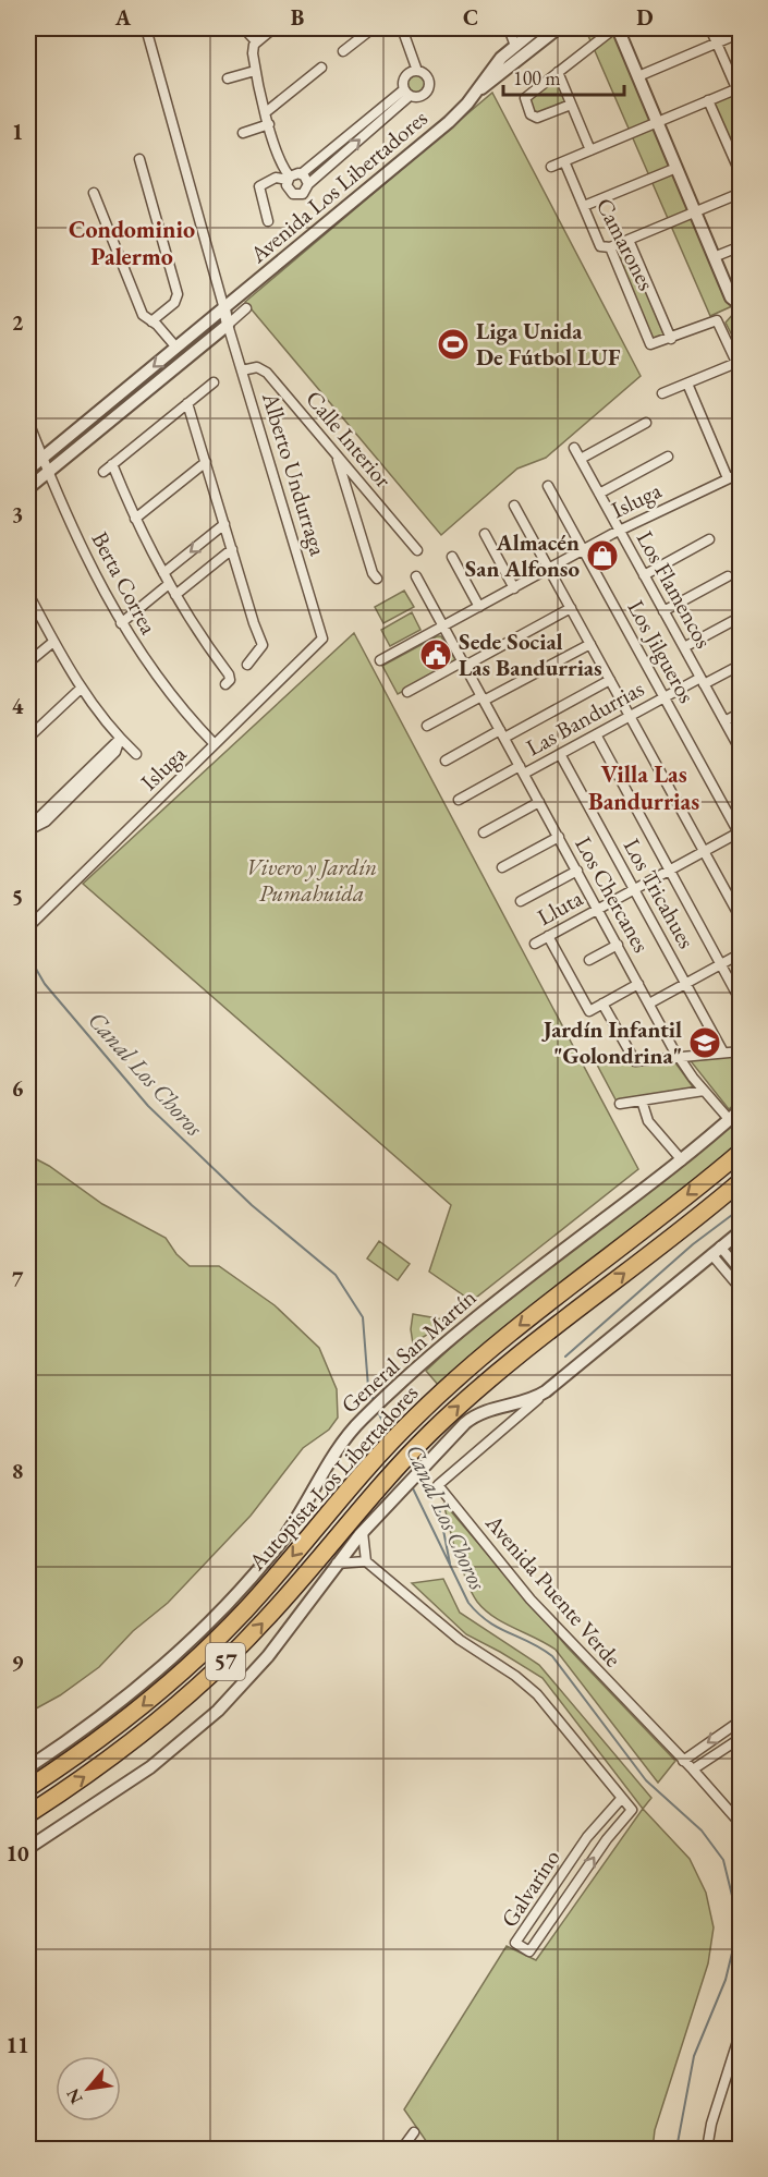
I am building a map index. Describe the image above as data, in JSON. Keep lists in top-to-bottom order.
{
  "streets": {
    "highway": ["Autopista Los Libertadores", "57"],
    "street": [
      "Avenida Los Libertadores",
      "Camarones",
      "Calle Interior",
      "Alberto Undurraga",
      "Isluga",
      "Berta Correa",
      "Los Flamencos",
      "Los Jilgueros",
      "Las Bandurrias",
      "Los Tricahues",
      "Los Chercanes",
      "Lluta",
      "General San Martín",
      "Avenida Puente Verde",
      "Galvarino"
    ]
  },
  "crossings": [
    ["Avenida Los Libertadores", "Berta Correa"],
    ["Calle Interior", "Alberto Undurraga"],
    ["Alberto Undurraga", "Isluga"],
    ["Isluga", "Berta Correa"],
    ["Isluga", "Los Flamencos"],
    ["Isluga", "Los Jilgueros"],
    ["Isluga", "Los Chercanes"],
    ["Los Flamencos", "Las Bandurrias"],
    ["Los Jilgueros", "Las Bandurrias"],
    ["Los Jilgueros", "Lluta"],
    ["Las Bandurrias", "Los Tricahues"],
    ["Las Bandurrias", "Los Chercanes"],
    ["Los Tricahues", "Lluta"],
    ["Los Chercanes", "Lluta"],
    ["Los Chercanes", "General San Martín"]
  ],
  "districts": ["Condominio Palermo", "Villa Las Bandurrias"],
  "water": ["Canal Los Choros"],
  "parks": ["Vivero y Jardín Pumahuida"],
  "places": {
    "sports": ["Liga Unida De Fútbol LUF"],
    "shop": ["Almacén San Alfonso"],
    "public building": ["Sede Social Las Bandurrias"],
    "school or university": ["Jardín Infantil \"Golondrina\""]
  },
  "scale_bar": "100 m",
  "north": "bottom left",
  "grid": {
    "columns": [
      "A",
      "B",
      "C",
      "D"
    ],
    "rows": [
      "1",
      "2",
      "3",
      "4",
      "5",
      "6",
      "7",
      "8",
      "9",
      "10",
      "11"
    ]
  }
}
